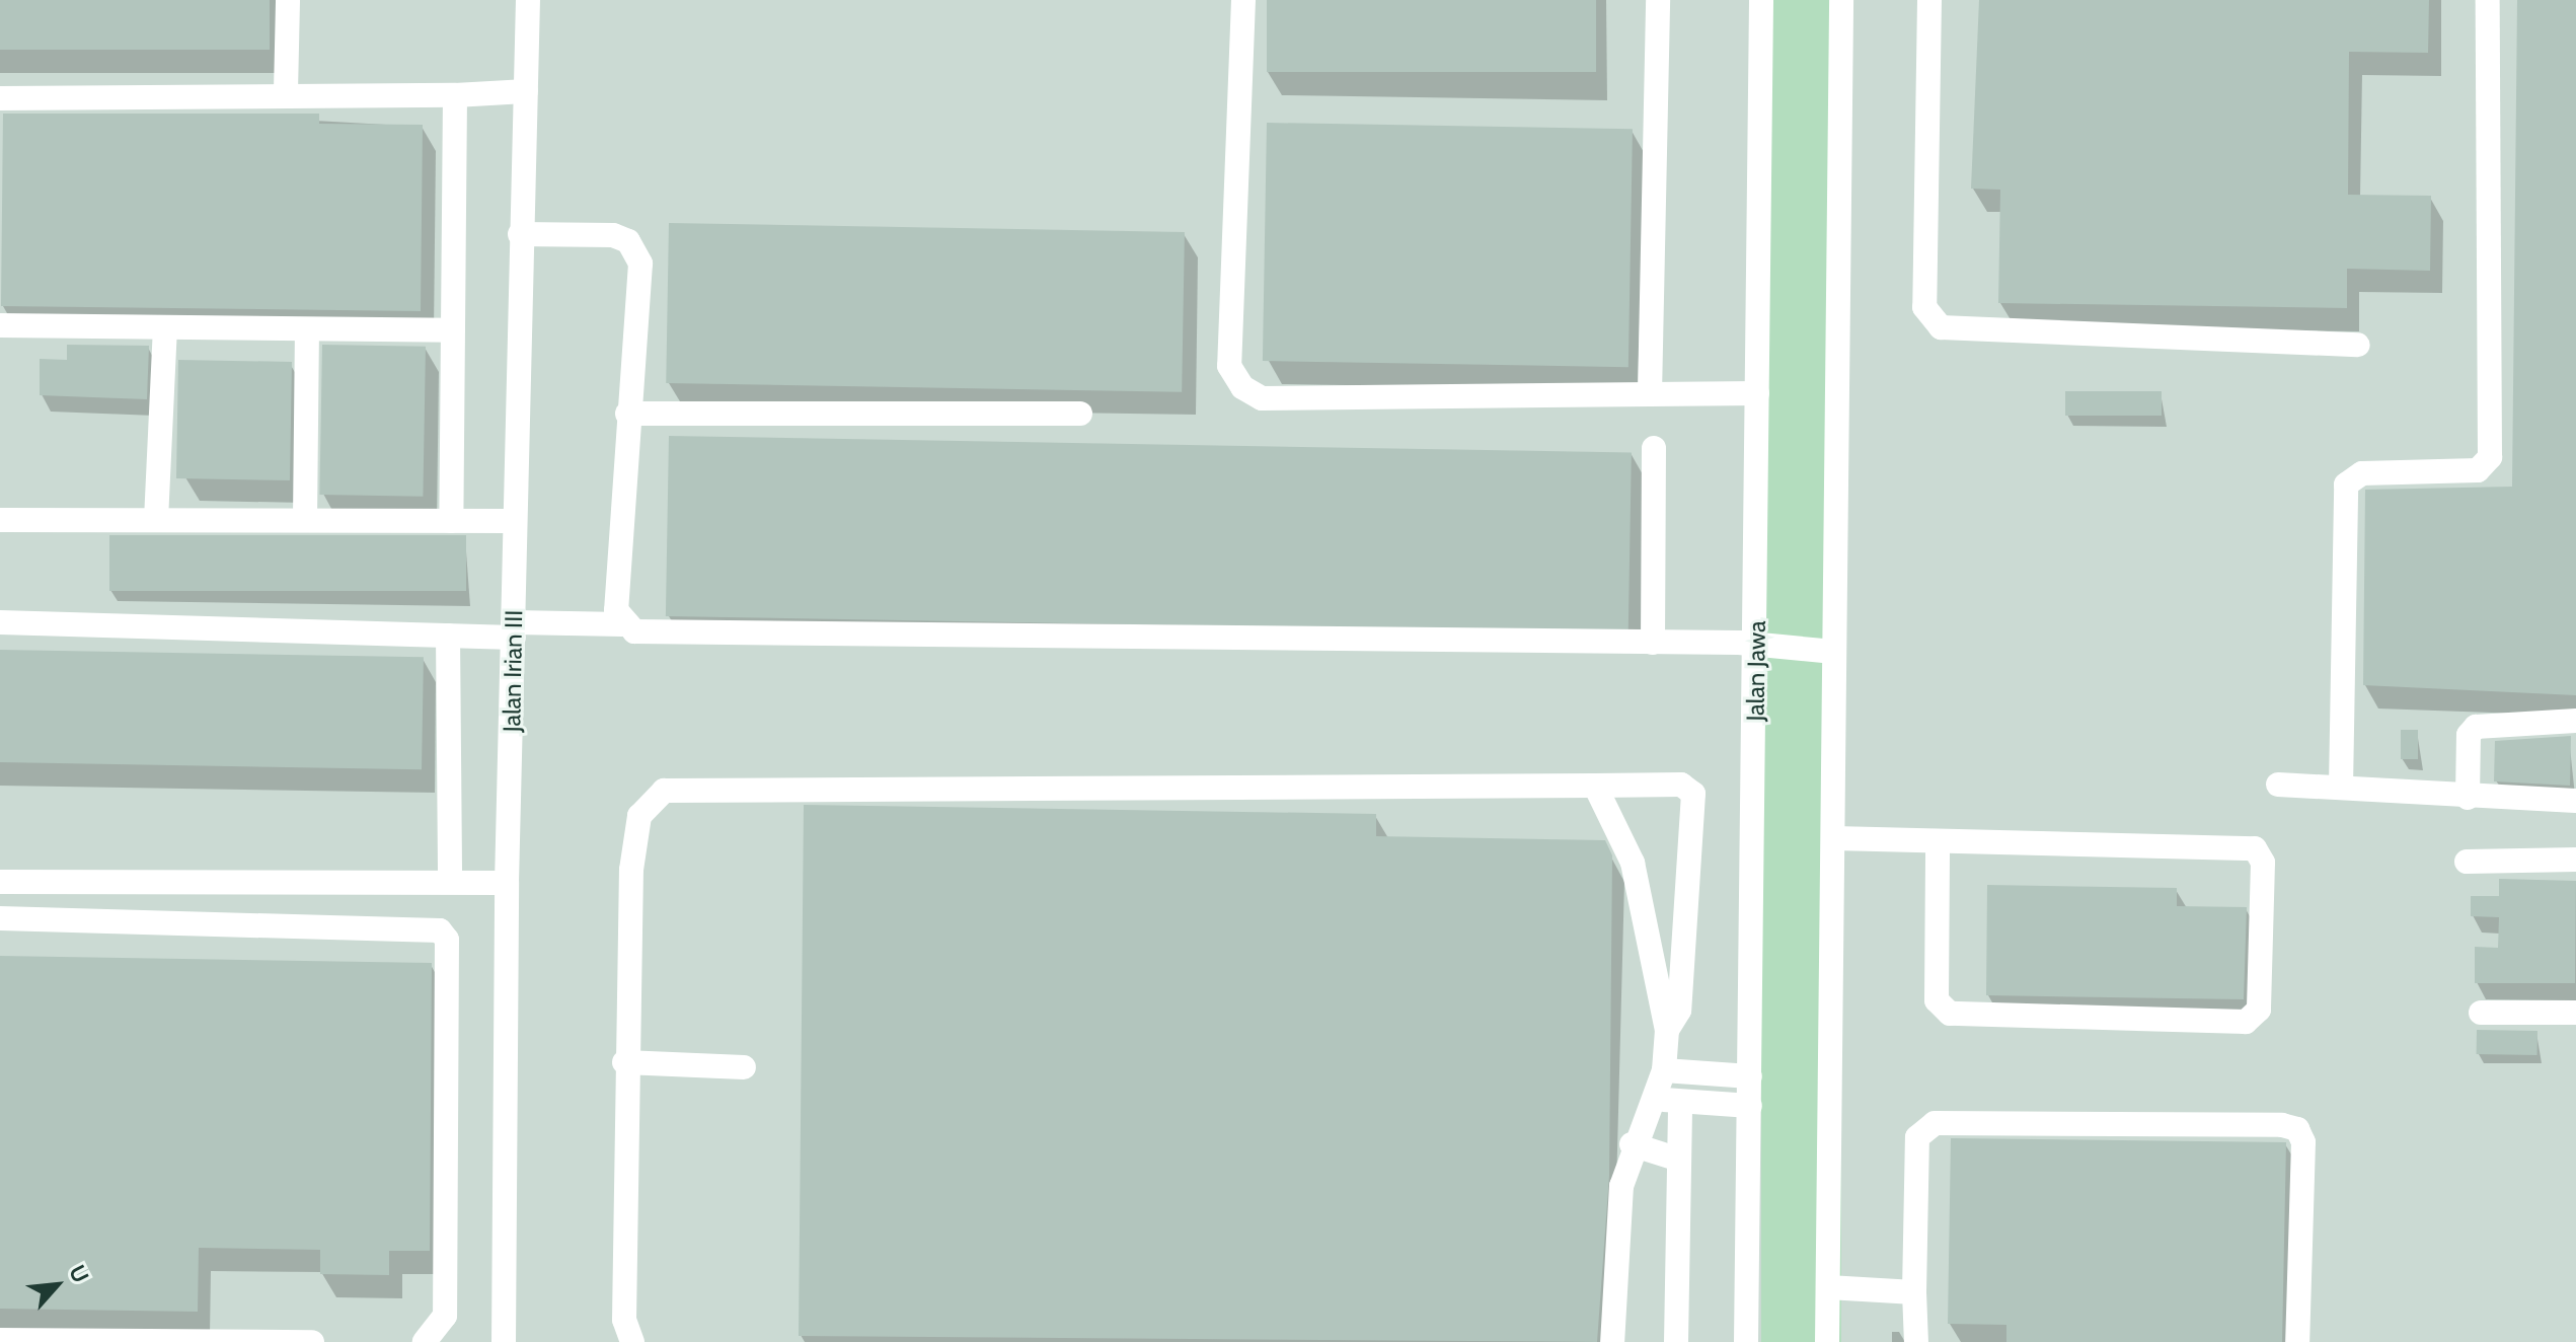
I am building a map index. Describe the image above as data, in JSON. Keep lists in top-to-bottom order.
{
  "streets": {
    "street": ["Jalan Irian III", "Jalan Jawa"]
  },
  "north": "top right"
}
